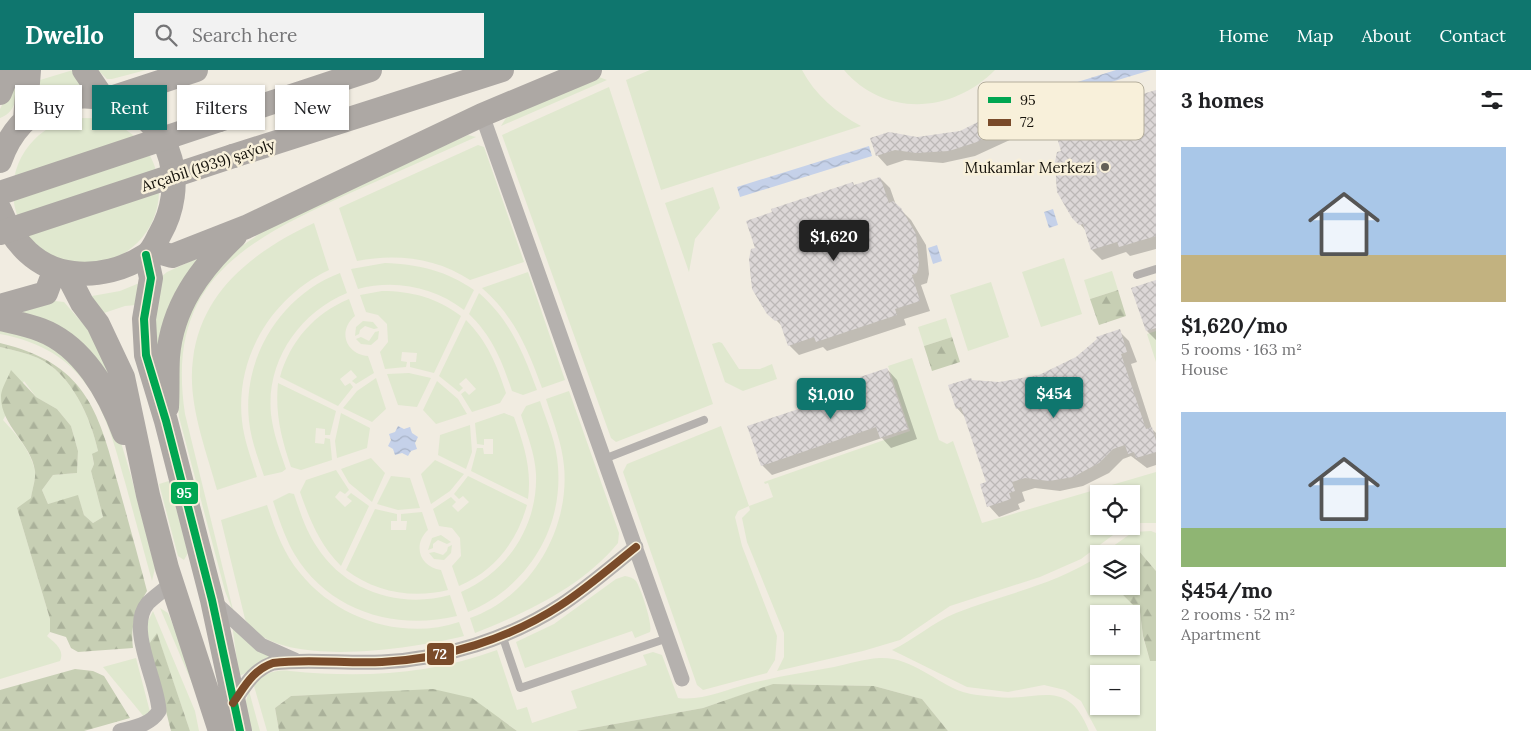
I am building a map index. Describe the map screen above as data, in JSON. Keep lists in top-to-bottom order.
{
  "streets": {
    "main road": ["Arçabil (1939) şaýoly"]
  },
  "places": ["Mukamlar Merkezi"],
  "lines": ["transit line 95", "transit line 72"],
  "legend": ["95", "72"],
  "page": {
    "header": "Dwello",
    "search": "Search here",
    "nav": [
      "Home",
      "Map",
      "About",
      "Contact"
    ],
    "heading": "3 homes",
    "chip": [
      "Buy",
      "Rent",
      "Filters",
      "New"
    ],
    "list": [
      {
        "name": "$1,620/mo",
        "note": "5 rooms · 163 m² · House"
      },
      {
        "name": "$454/mo",
        "note": "2 rooms · 52 m² · Apartment"
      }
    ],
    "price": ["$1,620", "$454", "$1,010"],
    "map_buttons": ["+", "−"]
  }
}
